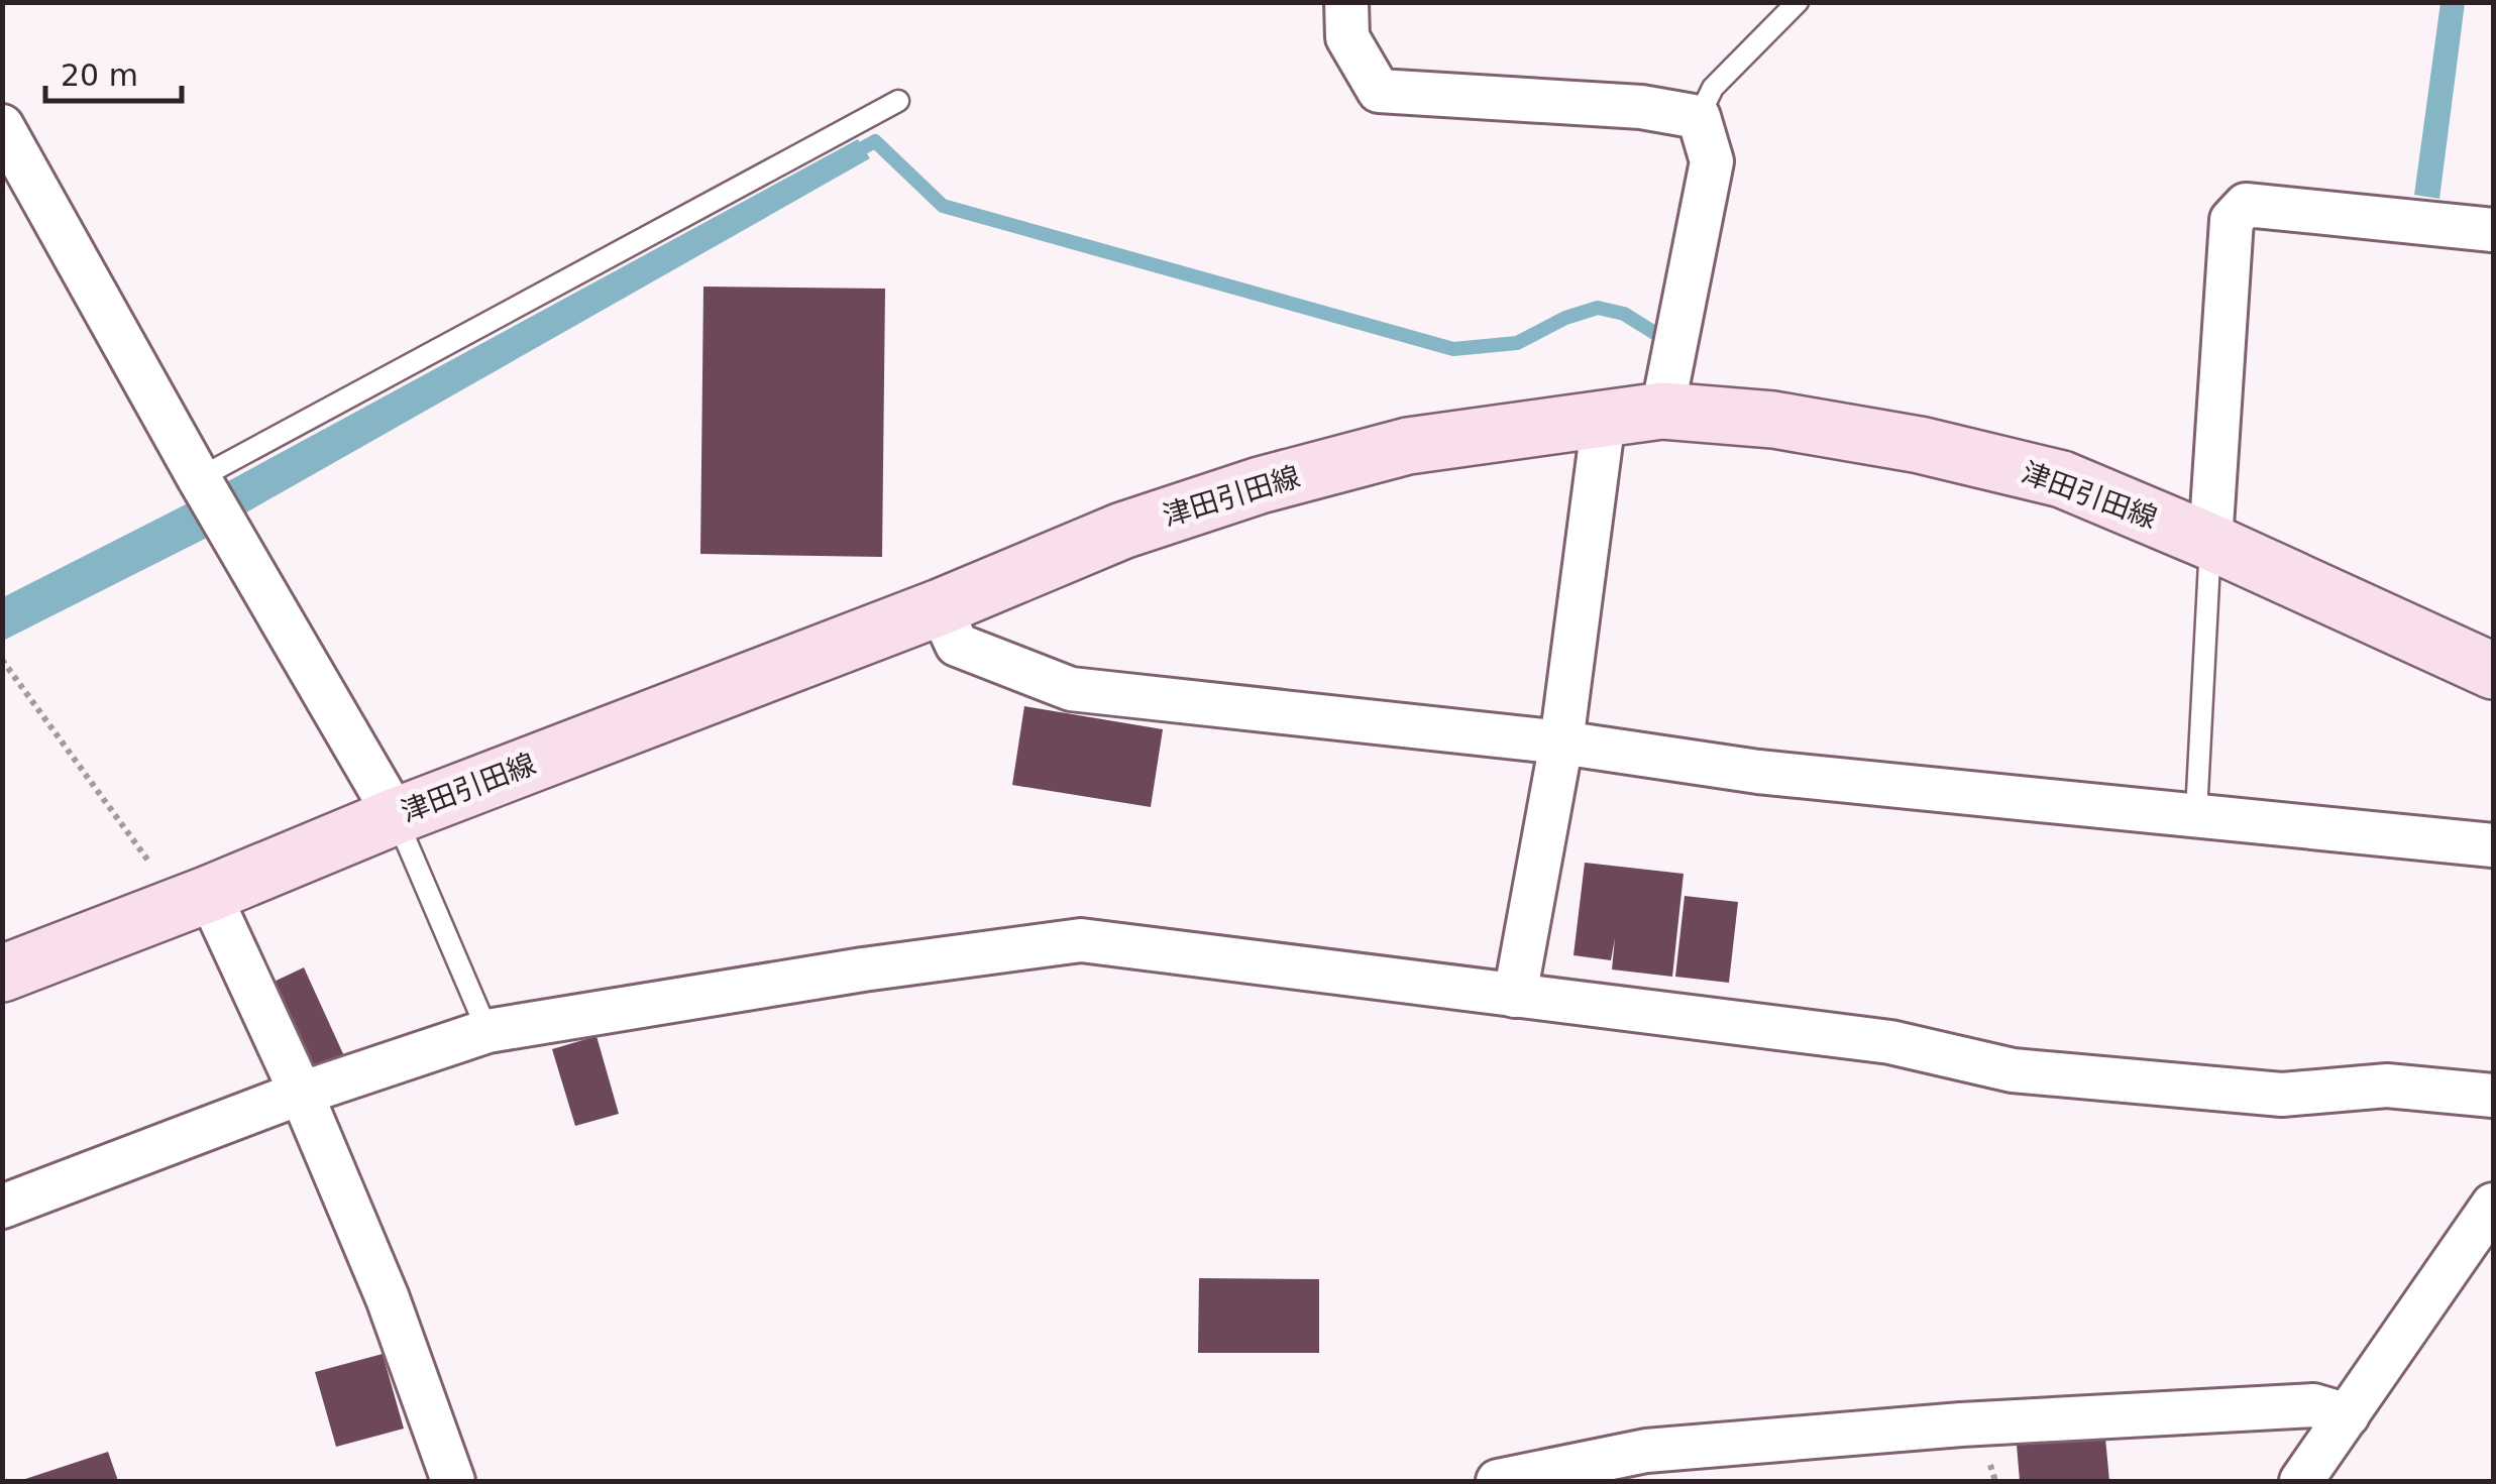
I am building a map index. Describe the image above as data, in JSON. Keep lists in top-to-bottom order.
{
  "streets": {
    "main road": ["津田引田線"]
  },
  "scale_bar": "20 m"
}
